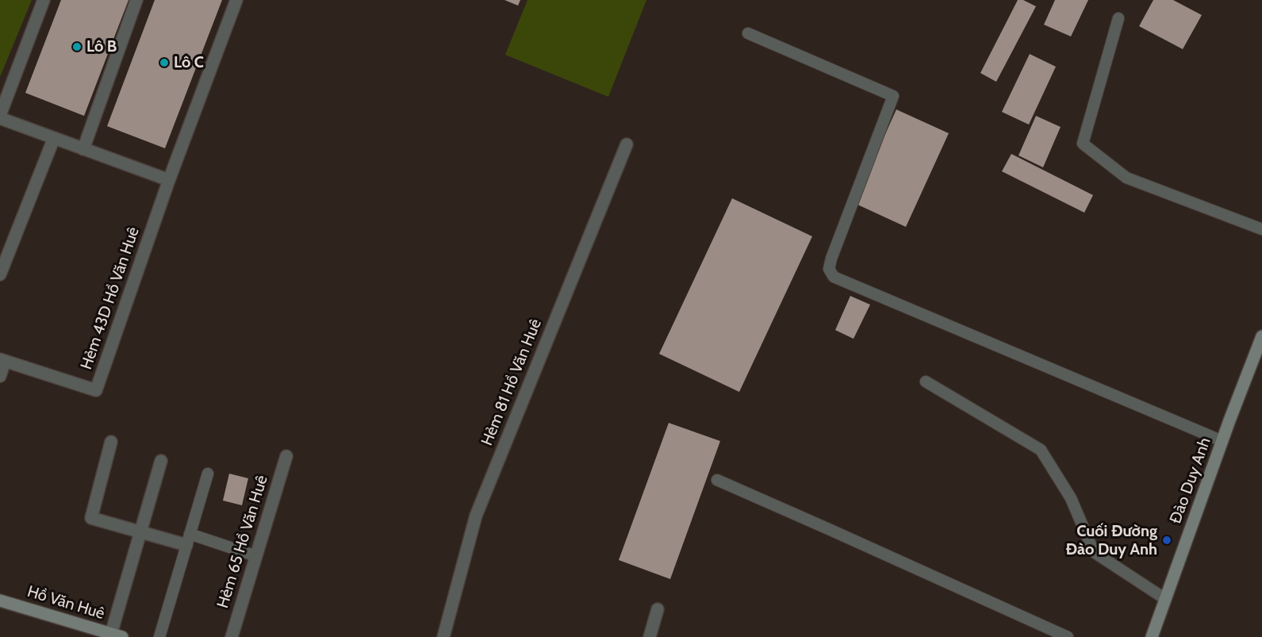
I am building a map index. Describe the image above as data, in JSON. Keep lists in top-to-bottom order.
{
  "streets": {
    "main road": ["Đào Duy Anh", "Hồ Văn Huê"],
    "street": ["Hẻm 43D Hồ Văn Huê", "Hẻm 81 Hồ Văn Huê", "Hẻm 65 Hồ Văn Huê"]
  },
  "places": ["Lô B", "Lô C", "Cuối Đường Đào Duy Anh"]
}
